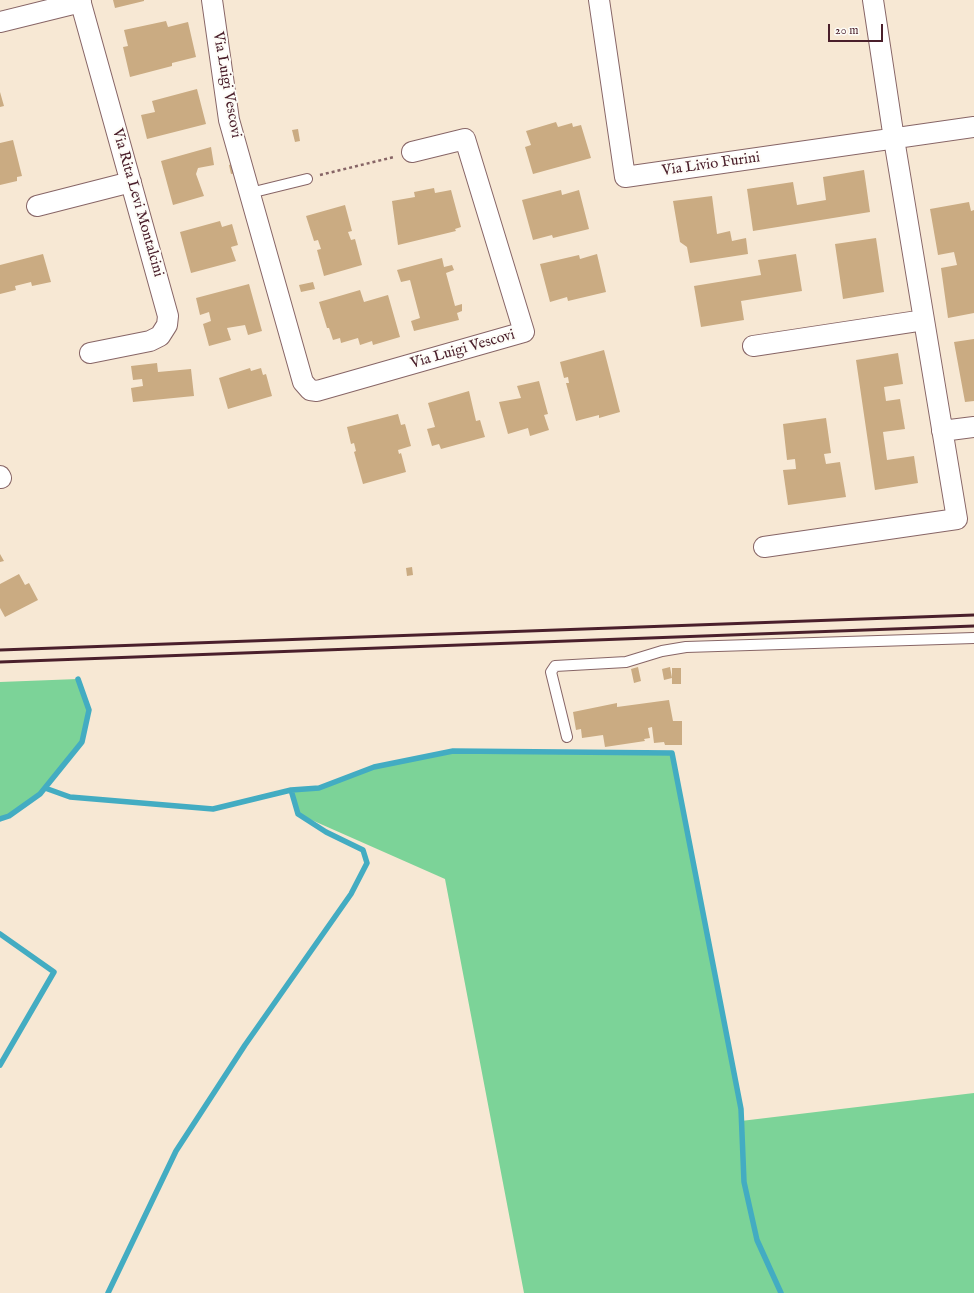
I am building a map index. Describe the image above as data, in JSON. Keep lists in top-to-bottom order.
{
  "streets": {
    "street": ["Via Luigi Vescovi", "Via Livio Furini", "Via Rita Levi Montalcini"]
  },
  "scale_bar": "20 m"
}
